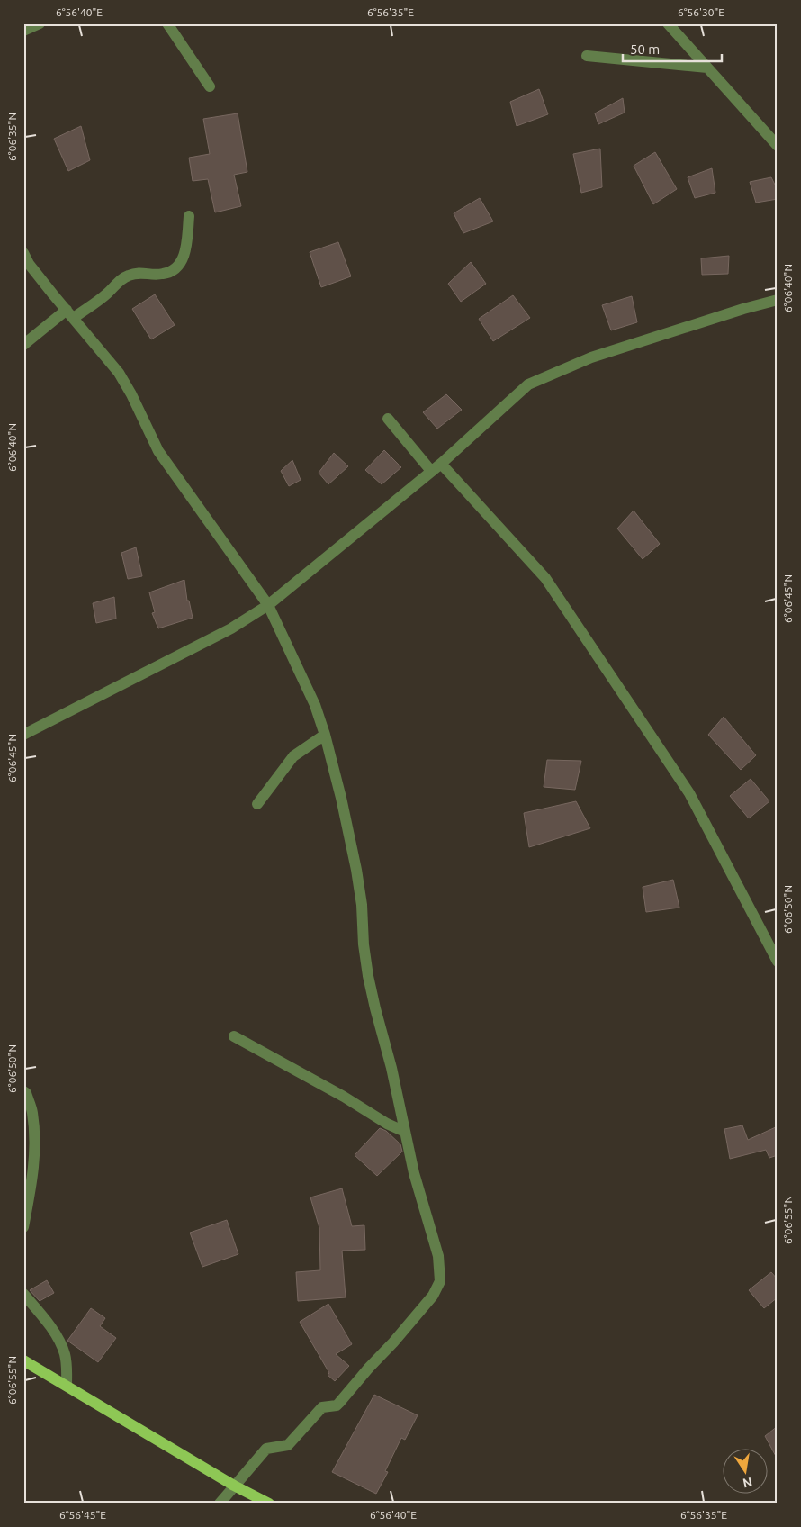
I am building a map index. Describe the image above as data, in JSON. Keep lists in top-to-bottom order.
{
  "scale_bar": "50 m",
  "north": "bottom",
  "coordinates": [
    "6°56'40\"E",
    "6°56'35\"E",
    "6°56'30\"E",
    "6°06'35\"N",
    "6°06'40\"N",
    "6°06'45\"N",
    "6°06'50\"N",
    "6°06'55\"N",
    "6°56'45\"E"
  ]
}
